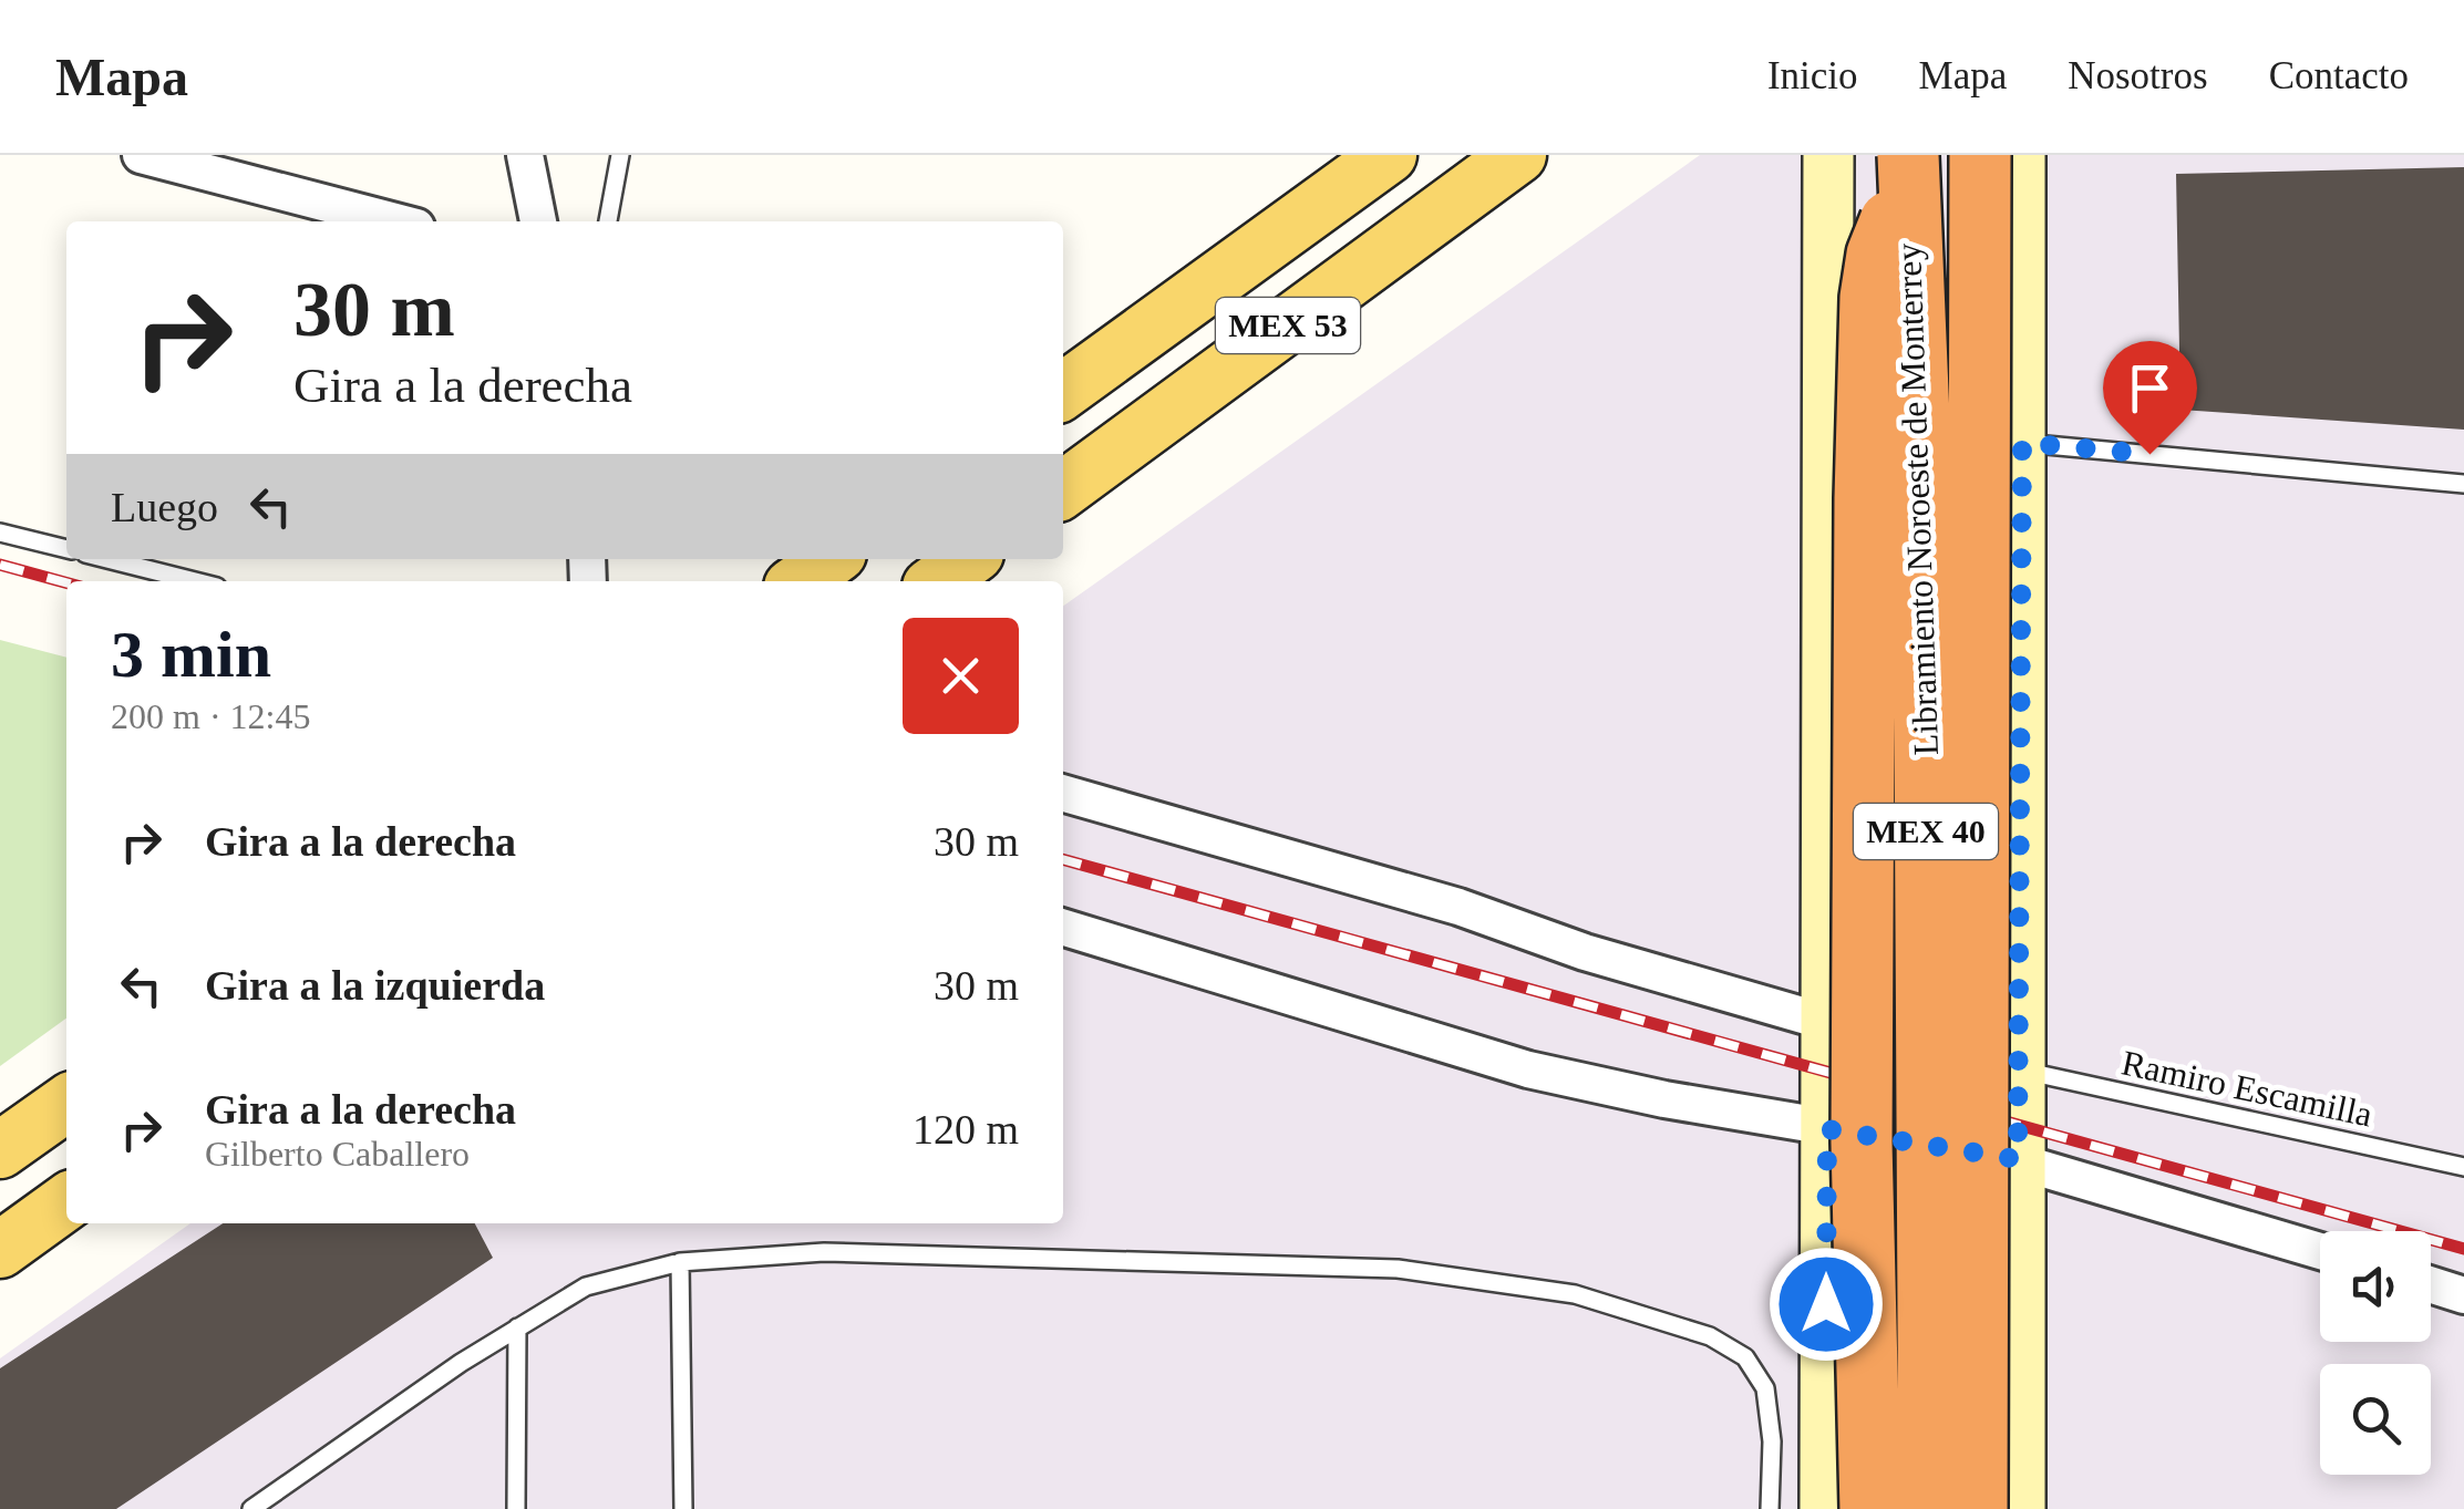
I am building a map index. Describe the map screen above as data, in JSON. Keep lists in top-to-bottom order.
{
  "streets": {
    "highway": ["Libramiento Noroeste de Monterrey", "MEX 40"],
    "main road": ["MEX 53"],
    "lane": ["Ramiro Escamilla"]
  },
  "page": {
    "header": "Mapa",
    "nav": [
      "Inicio",
      "Mapa",
      "Nosotros",
      "Contacto"
    ],
    "turn": ["30 m", "Gira a la derecha"],
    "then": "Luego",
    "heading": ["3 min", "200 m · 12:45"],
    "list": [
      {
        "name": "Gira a la derecha",
        "value": "30 m"
      },
      {
        "name": "Gira a la izquierda",
        "value": "30 m"
      },
      {
        "name": "Gira a la derecha",
        "note": "Gilberto Caballero",
        "value": "120 m"
      }
    ]
  }
}
